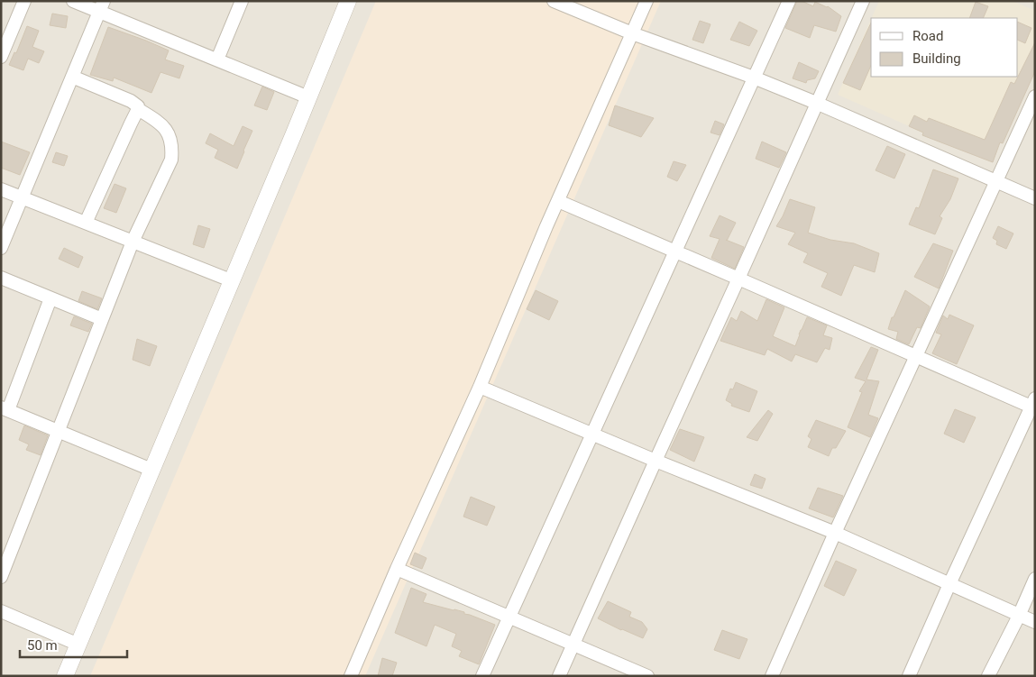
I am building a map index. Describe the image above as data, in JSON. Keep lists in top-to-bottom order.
{
  "legend": ["Road", "Building"],
  "scale_bar": "50 m"
}
